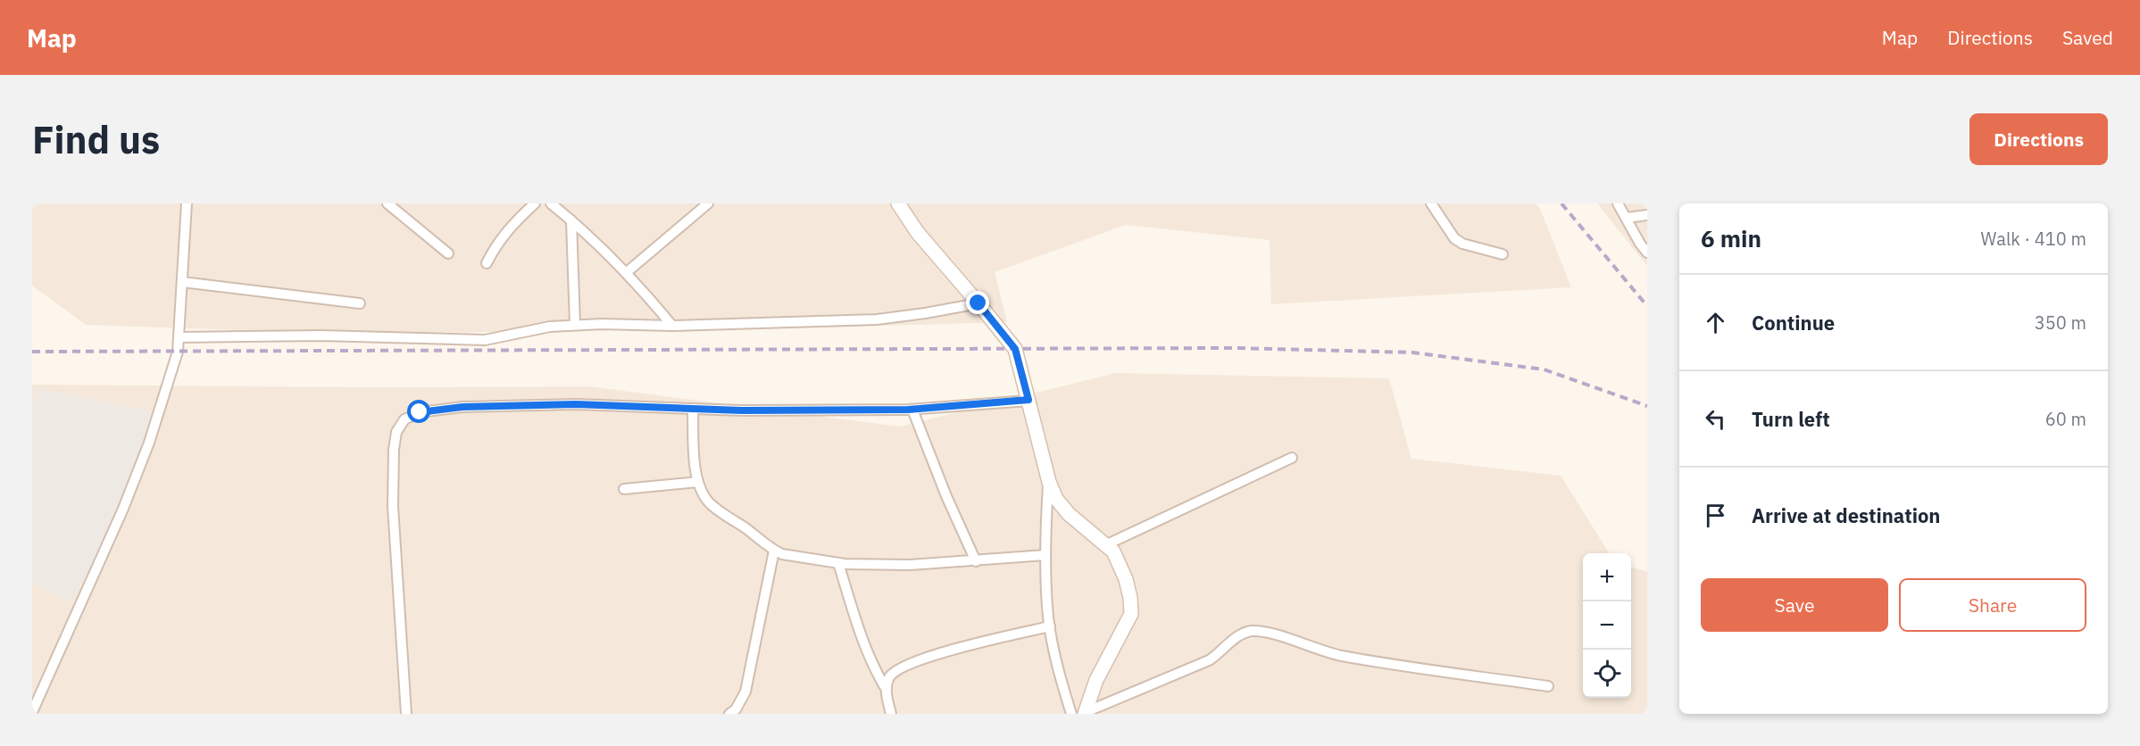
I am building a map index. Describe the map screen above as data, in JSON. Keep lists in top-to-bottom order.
{
  "page": {
    "header": "Map",
    "nav": ["Map", "Directions", "Saved"],
    "buttons": [
      "Directions",
      ["Save", "Share"]
    ],
    "title": "Find us",
    "heading": ["6 min", "Walk · 410 m"],
    "list": [
      ["Continue", "350 m"],
      ["Turn left", "60 m"],
      "Arrive at destination"
    ],
    "map_buttons": ["+", "−"]
  }
}
